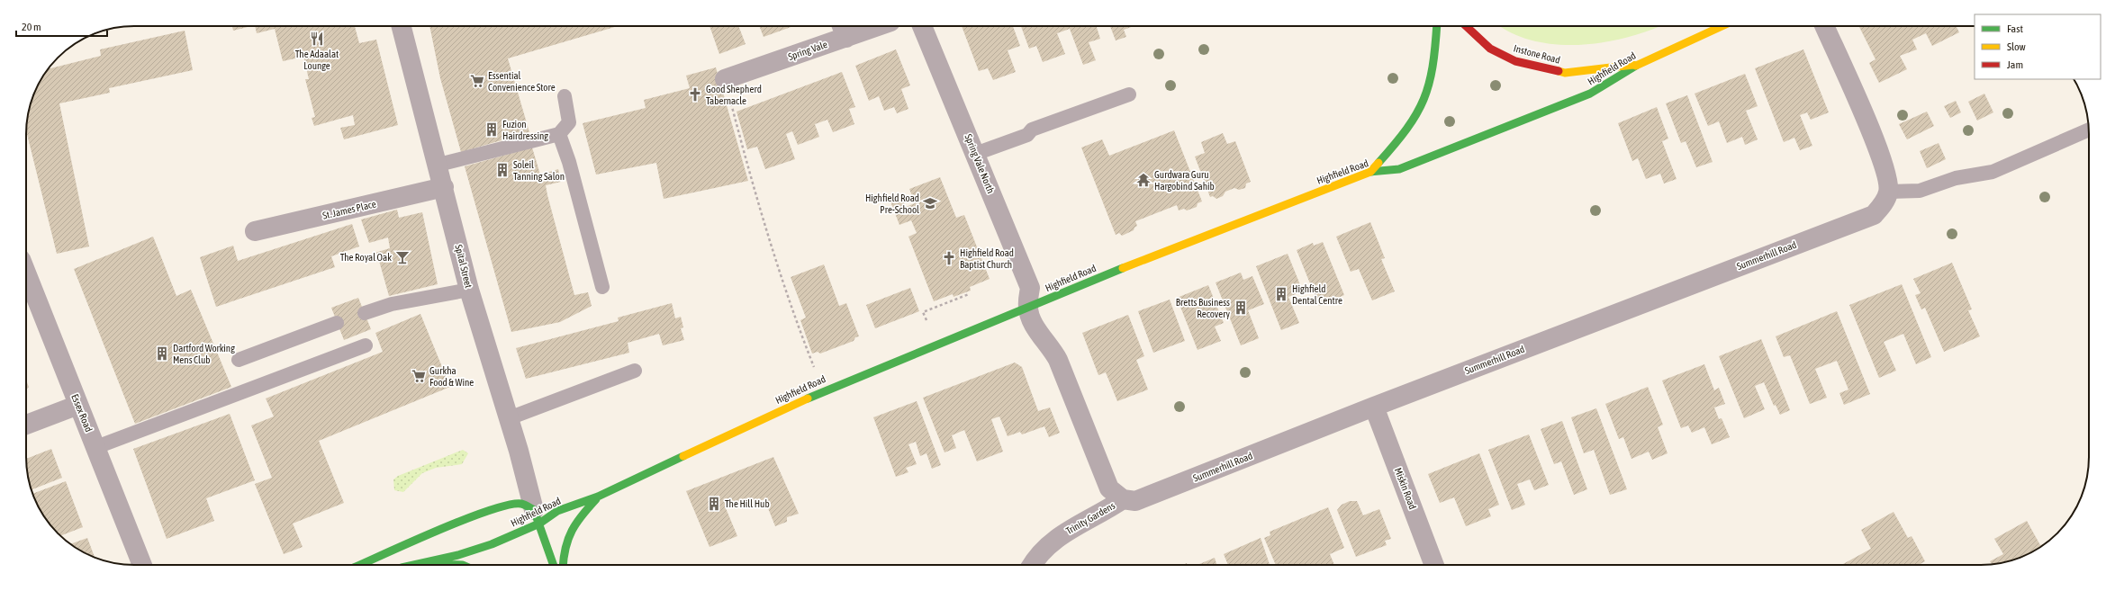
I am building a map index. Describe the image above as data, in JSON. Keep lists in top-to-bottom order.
{
  "streets": {
    "main road": ["Instone Road", "Highfield Road"],
    "street": [
      "Spring Vale",
      "Spring Vale North",
      "St. James Place",
      "Summerhill Road",
      "Spital Street",
      "Essex Road",
      "Miskin Road",
      "Trinity Gardens"
    ]
  },
  "crossings": [
    ["Instone Road", "Highfield Road"],
    ["Highfield Road", "Spring Vale North"],
    ["Highfield Road", "Spital Street"],
    ["St. James Place", "Spital Street"],
    ["Summerhill Road", "Miskin Road"],
    ["Summerhill Road", "Trinity Gardens"]
  ],
  "places": {
    "restaurant": ["The Adaalat Lounge"],
    "supermarket": ["Essential Convenience Store", "Gurkha Food & Wine"],
    "church": ["Good Shepherd Tabernacle", "Highfield Road Baptist Church"],
    "building": [
      "Fuzion Hairdressing",
      "Soleil Tanning Salon",
      "Highfield Dental Centre",
      "Bretts Business Recovery",
      "Dartford Working Mens Club",
      "The Hill Hub"
    ],
    "temple": ["Gurdwara Guru Hargobind Sahib"],
    "school or university": ["Highfield Road Pre-School"],
    "bar": ["The Royal Oak"]
  },
  "legend": ["Fast", "Slow", "Jam"],
  "scale_bar": "20 m"
}
